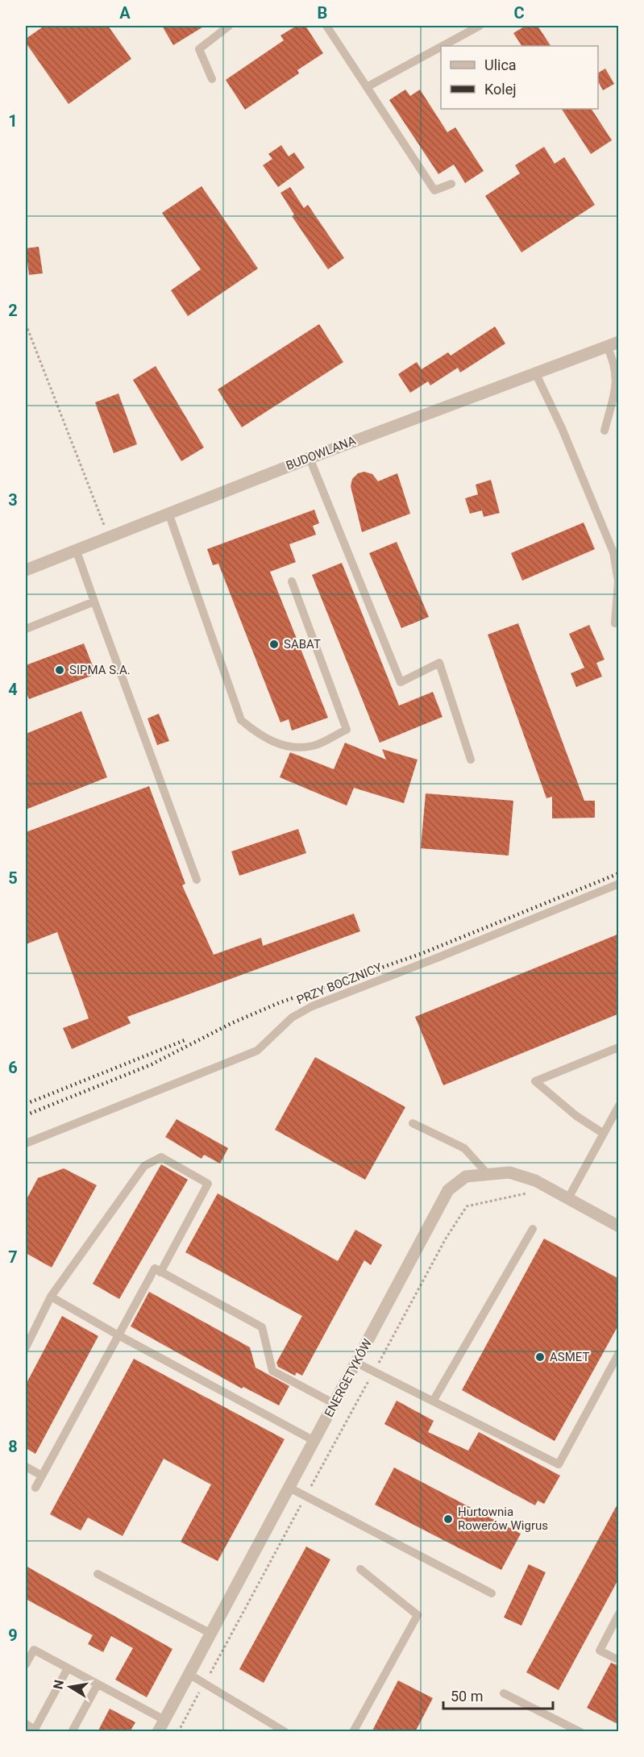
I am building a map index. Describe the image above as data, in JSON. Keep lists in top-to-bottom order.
{
  "streets": {
    "street": ["BUDOWLANA", "ENERGETYKÓW"],
    "lane": ["PRZY BOCZNICY"]
  },
  "places": [
    "SABAT",
    "SIPMA S.A.",
    "ASMET",
    "Hurtownia Rowerów Wigrus"
  ],
  "legend": ["Ulica", "Kolej"],
  "scale_bar": "50 m",
  "north": "left",
  "grid": {
    "columns": ["A", "B", "C"],
    "rows": [
      "1",
      "2",
      "3",
      "4",
      "5",
      "6",
      "7",
      "8",
      "9"
    ]
  }
}
